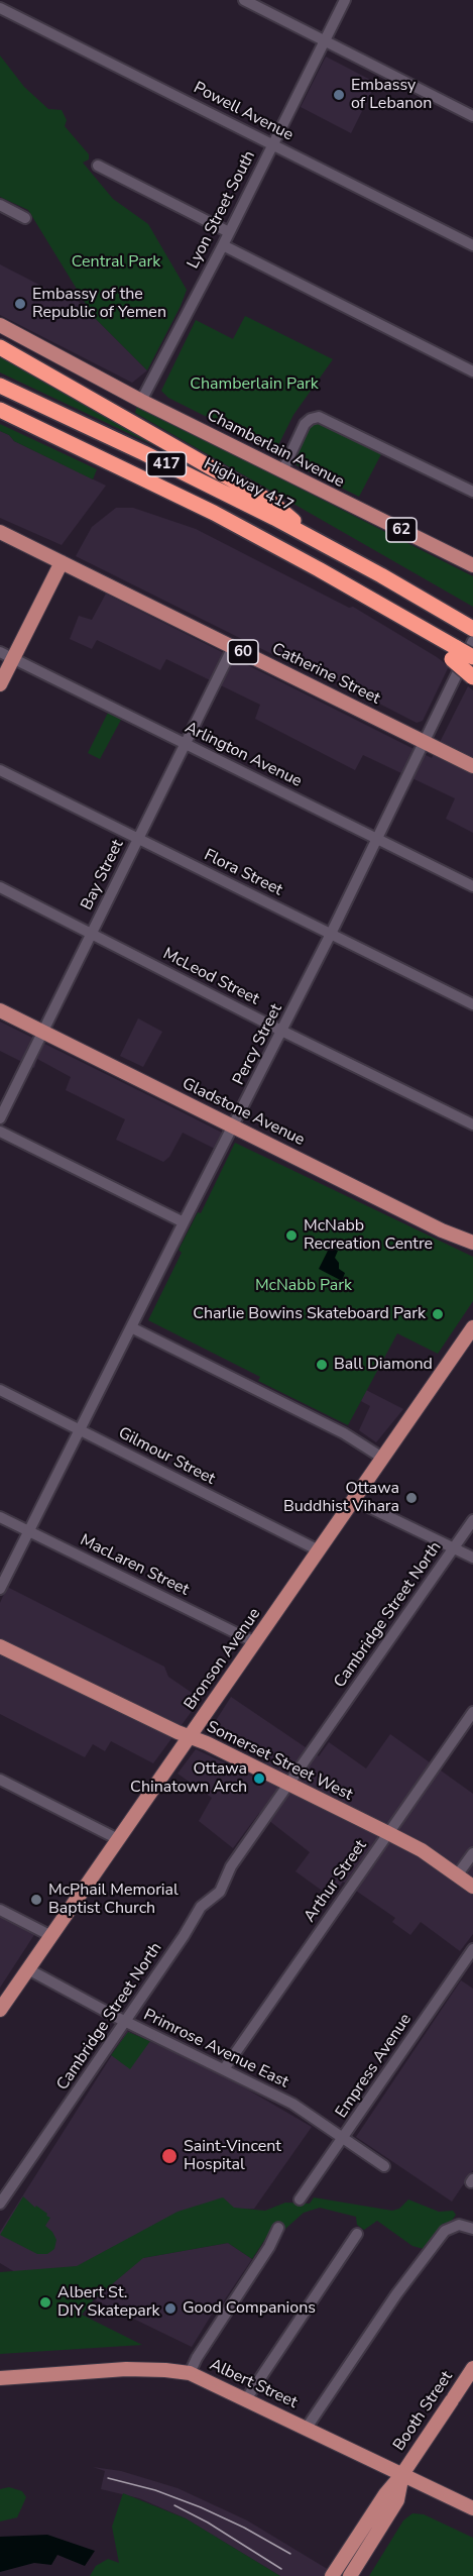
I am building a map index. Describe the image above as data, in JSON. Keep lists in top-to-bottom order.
{
  "streets": {
    "highway": ["417", "Highway 417"],
    "main road": [
      "Chamberlain Avenue",
      "62",
      "60",
      "Catherine Street",
      "Gladstone Avenue",
      "Bronson Avenue",
      "Somerset Street West",
      "Albert Street",
      "Booth Street"
    ],
    "street": [
      "Powell Avenue",
      "Lyon Street South",
      "Arlington Avenue",
      "Flora Street",
      "Bay Street",
      "McLeod Street",
      "Percy Street",
      "Gilmour Street",
      "MacLaren Street",
      "Cambridge Street North",
      "Arthur Street",
      "Primrose Avenue East",
      "Empress Avenue"
    ]
  },
  "crossings": [
    ["Powell Avenue", "Lyon Street South"],
    ["Lyon Street South", "Chamberlain Avenue"],
    ["Highway 417", "Percy Street"],
    ["Catherine Street", "Bay Street"],
    ["Catherine Street", "Percy Street"],
    ["Arlington Avenue", "Bay Street"],
    ["Arlington Avenue", "Percy Street"],
    ["Flora Street", "Bay Street"],
    ["Flora Street", "Percy Street"],
    ["Bay Street", "McLeod Street"],
    ["Bay Street", "Gladstone Avenue"],
    ["McLeod Street", "Percy Street"],
    ["Percy Street", "Gladstone Avenue"],
    ["Percy Street", "Gilmour Street"],
    ["Percy Street", "MacLaren Street"],
    ["Gilmour Street", "Bronson Avenue"],
    ["MacLaren Street", "Bronson Avenue"],
    ["Cambridge Street North", "Somerset Street West"],
    ["Cambridge Street North", "Primrose Avenue East"],
    ["Bronson Avenue", "Somerset Street West"],
    ["Bronson Avenue", "Primrose Avenue East"],
    ["Somerset Street West", "Arthur Street"],
    ["Arthur Street", "Primrose Avenue East"],
    ["Primrose Avenue East", "Empress Avenue"],
    ["Albert Street", "Booth Street"]
  ],
  "parks": ["Central Park", "Chamberlain Park", "McNabb Park"],
  "places": [
    "Embassy of Lebanon",
    "Embassy of the Republic of Yemen",
    "McNabb Recreation Centre",
    "Charlie Bowins Skateboard Park",
    "Ball Diamond",
    "Ottawa Buddhist Vihara",
    "Ottawa Chinatown Arch",
    "McPhail Memorial Baptist Church",
    "Saint-Vincent Hospital",
    "Albert St. DIY Skatepark",
    "Good Companions"
  ]
}
